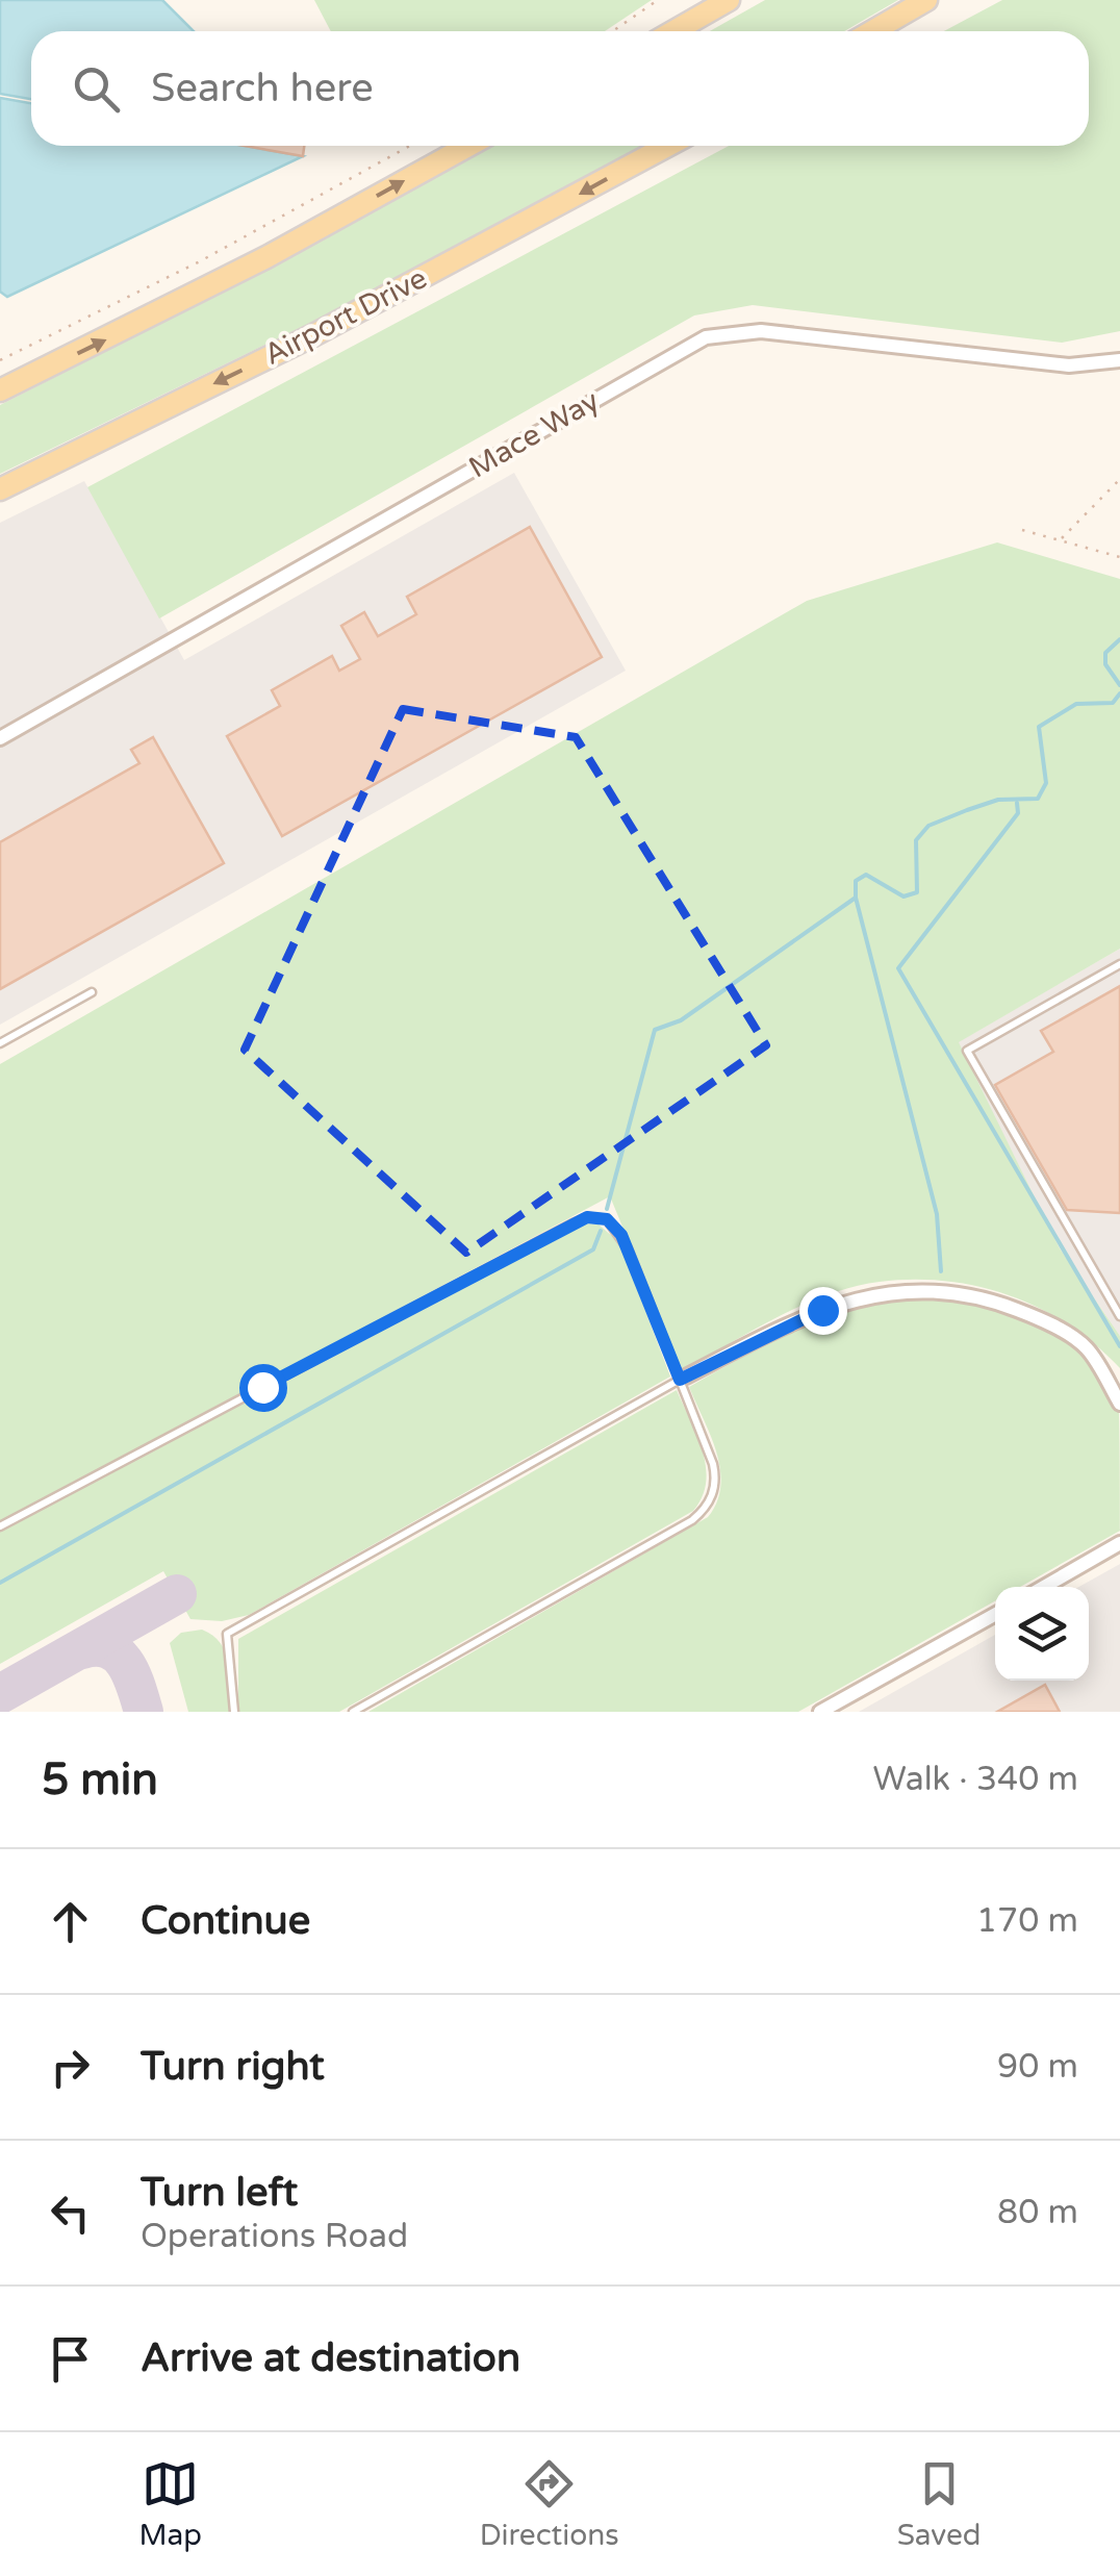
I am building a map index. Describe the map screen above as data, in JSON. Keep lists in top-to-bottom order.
{
  "streets": {
    "main road": ["Airport Drive"],
    "street": ["Mace Way"]
  },
  "page": {
    "search": "Search here",
    "heading": ["5 min", "Walk · 340 m"],
    "list": [
      ["Continue", "170 m"],
      ["Turn right", "90 m"],
      ["Turn left", "Operations Road", "80 m"],
      "Arrive at destination"
    ],
    "nav": ["Map", "Directions", "Saved"]
  }
}
